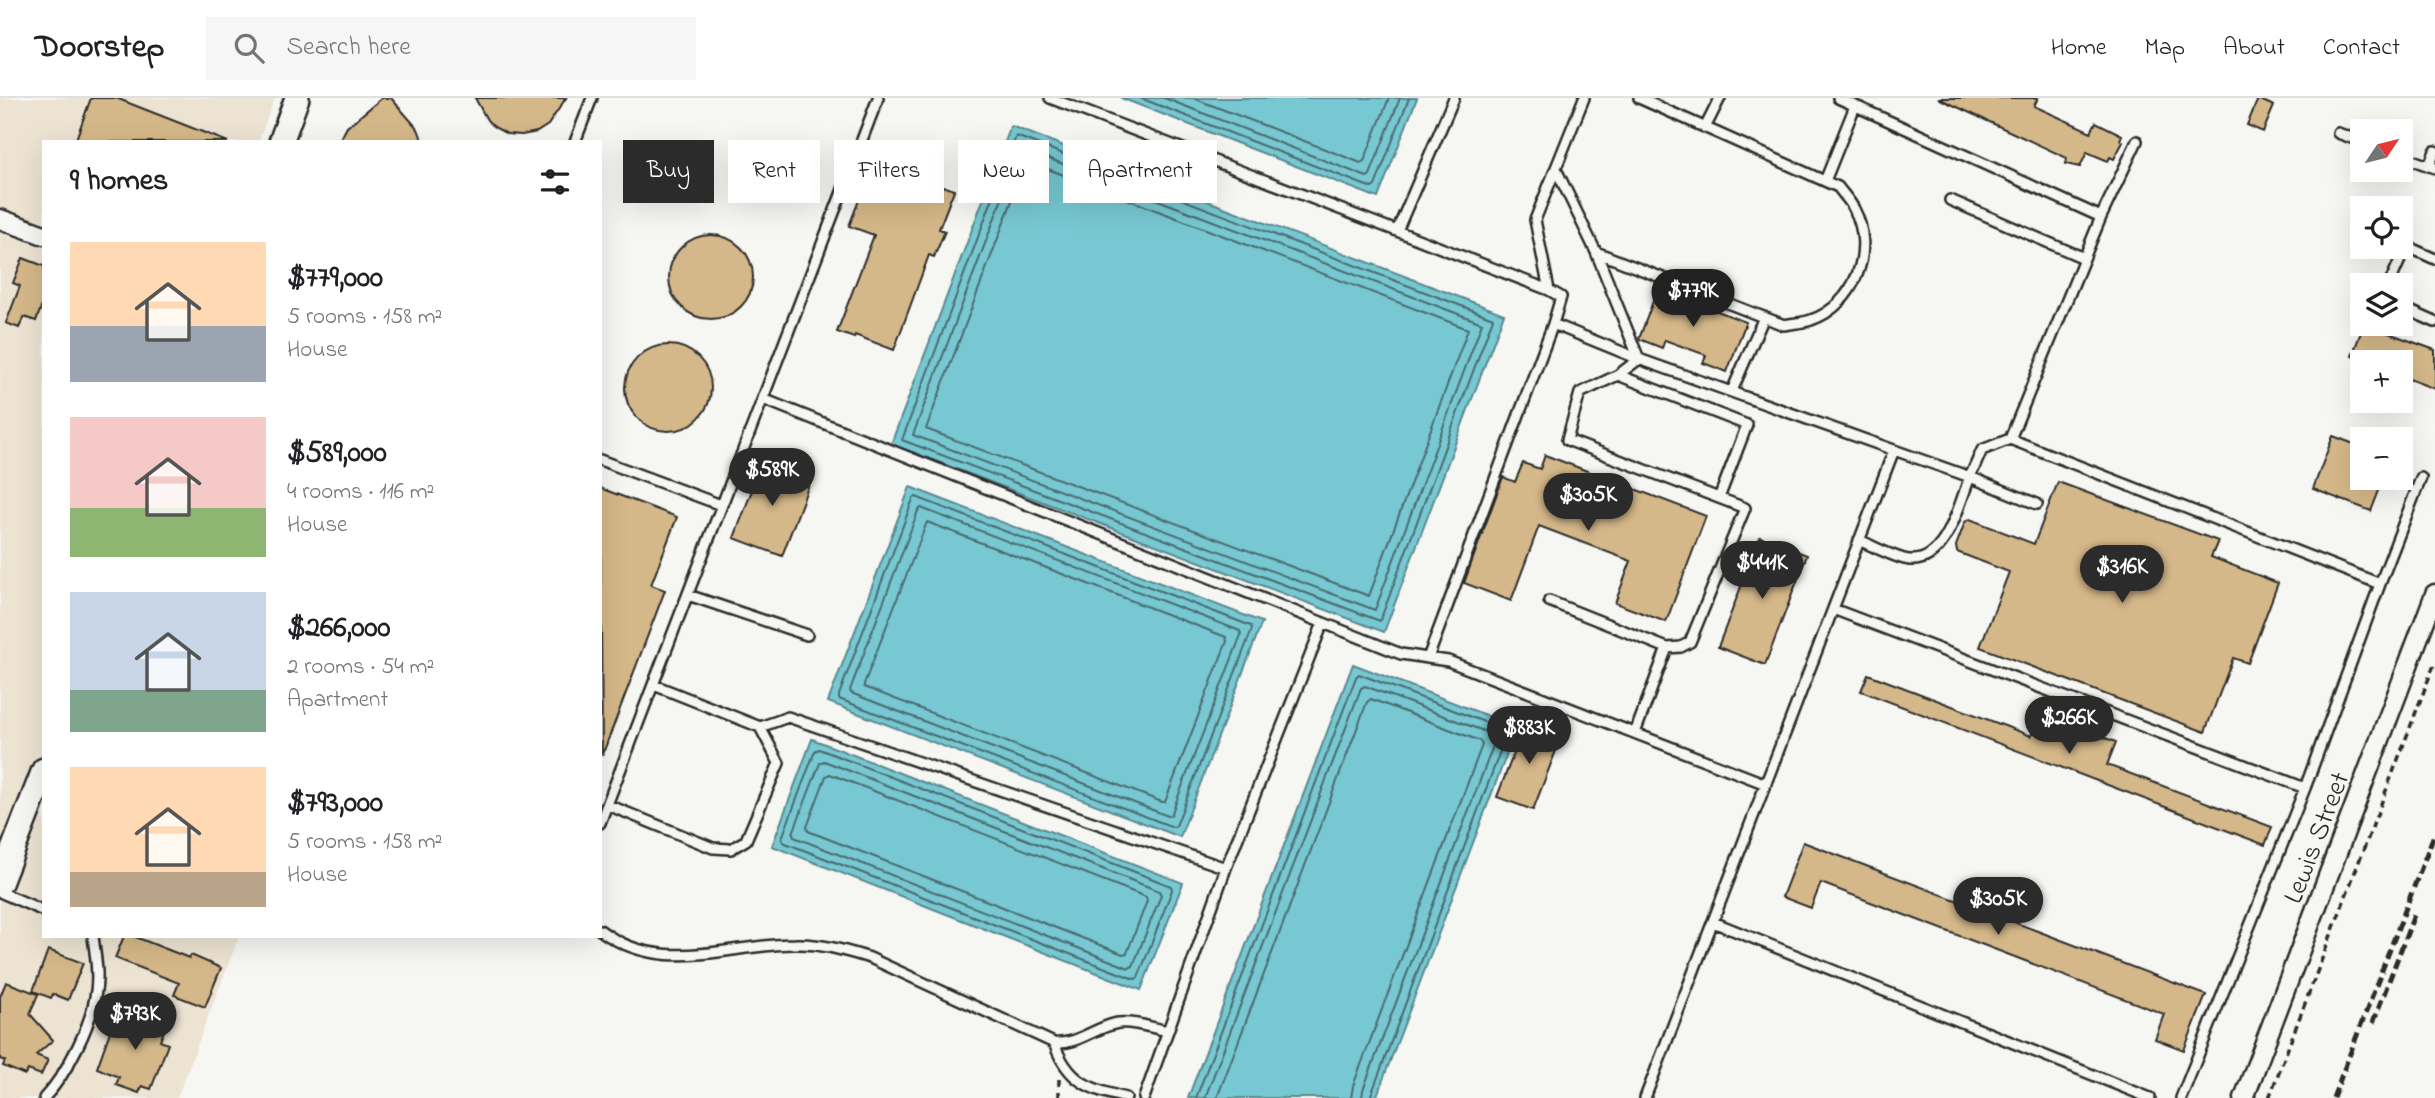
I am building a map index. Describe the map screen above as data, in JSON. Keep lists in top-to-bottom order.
{
  "streets": {
    "street": ["Lewis Street"]
  },
  "north": "top right",
  "page": {
    "header": "Doorstep",
    "search": "Search here",
    "nav": [
      "Home",
      "Map",
      "About",
      "Contact"
    ],
    "map_buttons": ["+", "−"],
    "chip": [
      "Buy",
      "Rent",
      "Filters",
      "New",
      "Apartment"
    ],
    "heading": "9 homes",
    "list": [
      {
        "name": "$779,000",
        "note": "5 rooms · 158 m² · House"
      },
      {
        "name": "$589,000",
        "note": "4 rooms · 116 m² · House"
      },
      {
        "name": "$266,000",
        "note": "2 rooms · 54 m² · Apartment"
      },
      {
        "name": "$793,000",
        "note": "5 rooms · 158 m² · House"
      }
    ],
    "price": [
      "$779K",
      "$589K",
      "$305K",
      "$441K",
      "$316K",
      "$266K",
      "$883K",
      "$305K",
      "$793K"
    ]
  }
}
